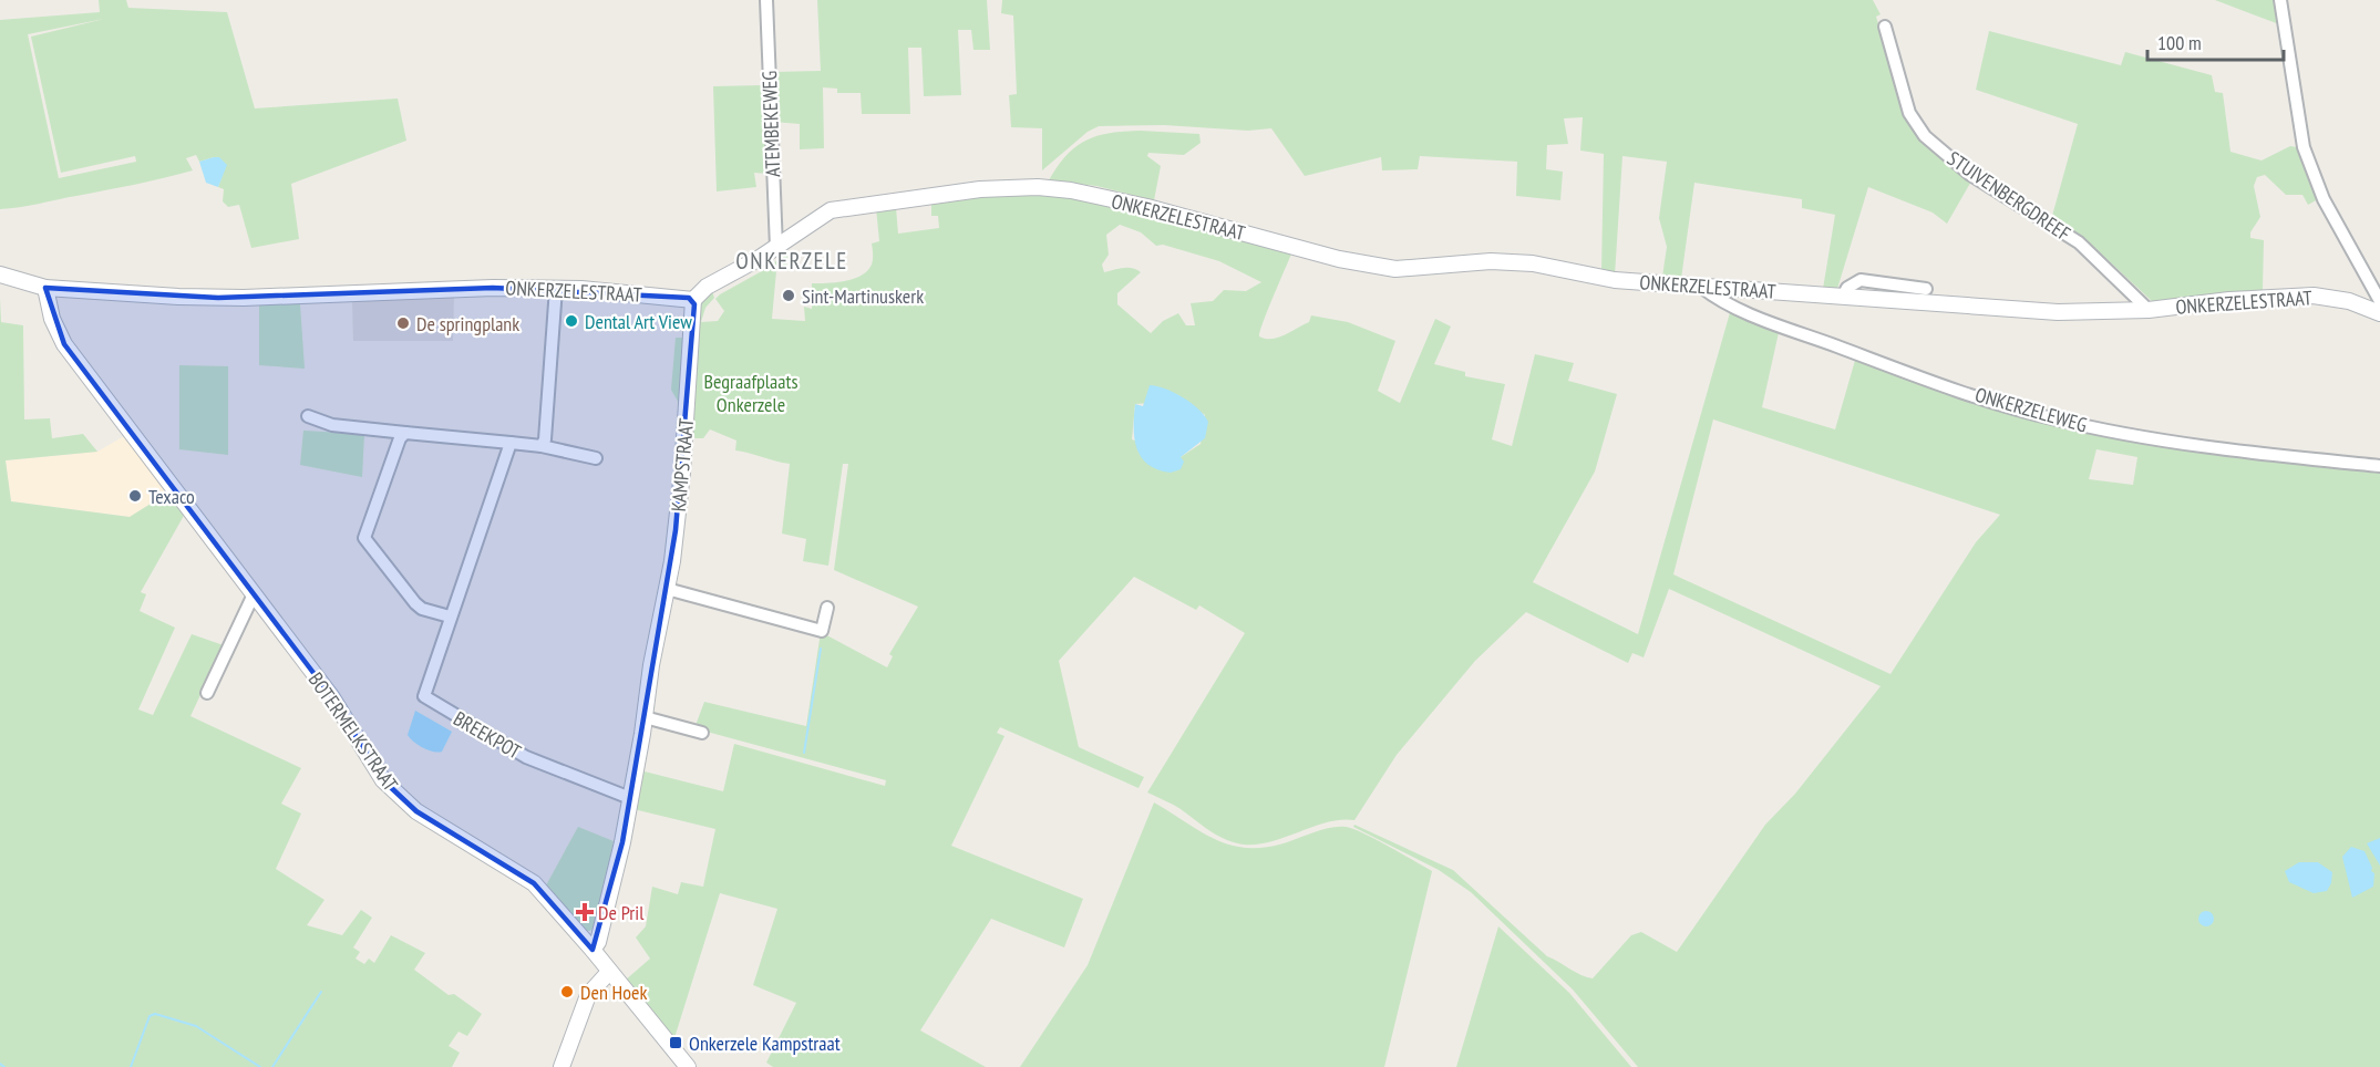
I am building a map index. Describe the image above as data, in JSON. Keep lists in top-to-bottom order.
{
  "streets": {
    "street": [
      "ATEMBEKEWEG",
      "STUIVENBERGDREEF",
      "ONKERZELESTRAAT",
      "ONKERZELEWEG",
      "KAMPSTRAAT",
      "BOTERMELKSTRAAT",
      "BREEKPOT"
    ]
  },
  "crossings": [
    ["ATEMBEKEWEG", "ONKERZELESTRAAT"],
    ["STUIVENBERGDREEF", "ONKERZELESTRAAT"],
    ["ONKERZELESTRAAT", "ONKERZELEWEG"],
    ["ONKERZELESTRAAT", "KAMPSTRAAT"],
    ["ONKERZELESTRAAT", "BOTERMELKSTRAAT"],
    ["KAMPSTRAAT", "BOTERMELKSTRAAT"],
    ["KAMPSTRAAT", "BREEKPOT"]
  ],
  "districts": ["ONKERZELE"],
  "parks": ["Begraafplaats Onkerzele"],
  "places": {
    "other": [
      "Sint-Martinuskerk",
      "Dental Art View",
      "De springplank",
      "Texaco",
      "Den Hoek"
    ],
    "health": ["De Pril"],
    "transit": ["Onkerzele Kampstraat"]
  },
  "scale_bar": "100 m"
}
